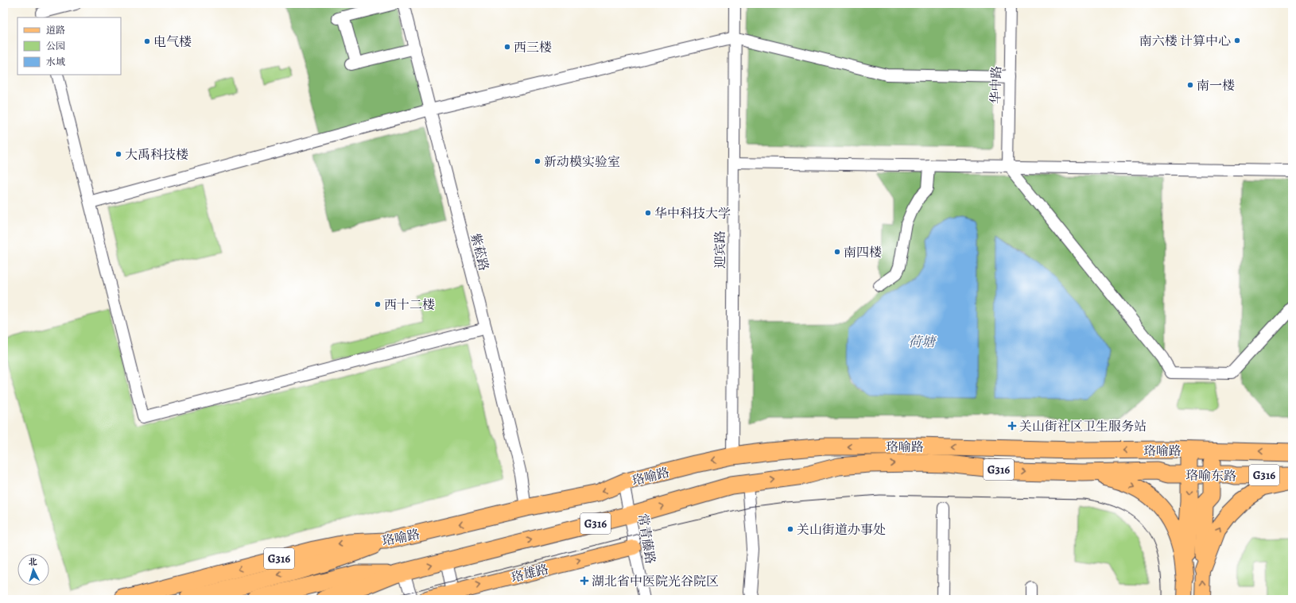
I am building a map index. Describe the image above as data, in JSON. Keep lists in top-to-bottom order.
{
  "streets": {
    "highway": ["珞喻路", "G316", "珞喻东路"],
    "main road": ["珞雄路"],
    "street": [
      "华中路",
      "迎宾路",
      "紫菘路",
      "常青藤路"
    ]
  },
  "crossings": [
    ["迎宾路", "珞喻路"],
    ["紫菘路", "珞喻路"],
    ["珞喻路", "珞喻东路"],
    ["珞喻路", "常青藤路"],
    ["常青藤路", "珞雄路"]
  ],
  "one_way": ["珞雄路"],
  "water": ["荷塘"],
  "places": {
    "other": [
      "南六楼 计算中心",
      "电气楼",
      "西三楼",
      "南一楼",
      "大禹科技楼",
      "新动模实验室",
      "华中科技大学",
      "南四楼",
      "西十二楼",
      "关山街道办事处"
    ],
    "health": ["关山街社区卫生服务站", "湖北省中医院光谷院区"]
  },
  "legend": ["道路", "公园", "水域"],
  "north": "top"
}
